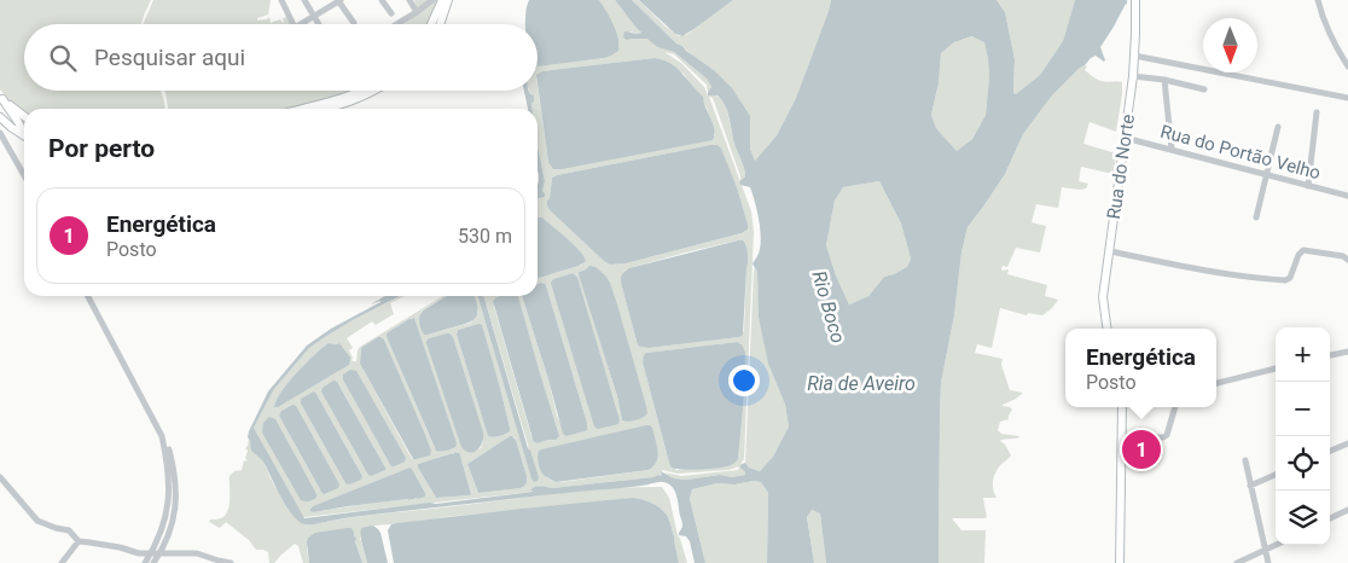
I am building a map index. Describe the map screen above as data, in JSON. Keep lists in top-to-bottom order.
{
  "streets": {
    "main road": ["Rua do Norte"],
    "street": ["Rua do Portão Velho"]
  },
  "crossings": [
    ["Rua do Portão Velho", "Rua do Norte"]
  ],
  "water": ["Rio Boco", "Ria de Aveiro"],
  "north": "bottom",
  "page": {
    "search": "Pesquisar aqui",
    "heading": "Por perto",
    "list": [
      {
        "mark": "1",
        "name": "Energética",
        "note": "Posto",
        "value": "530 m"
      }
    ],
    "map_buttons": ["+", "−"],
    "popup": ["Energética", "Posto"],
    "pins": "1"
  }
}
